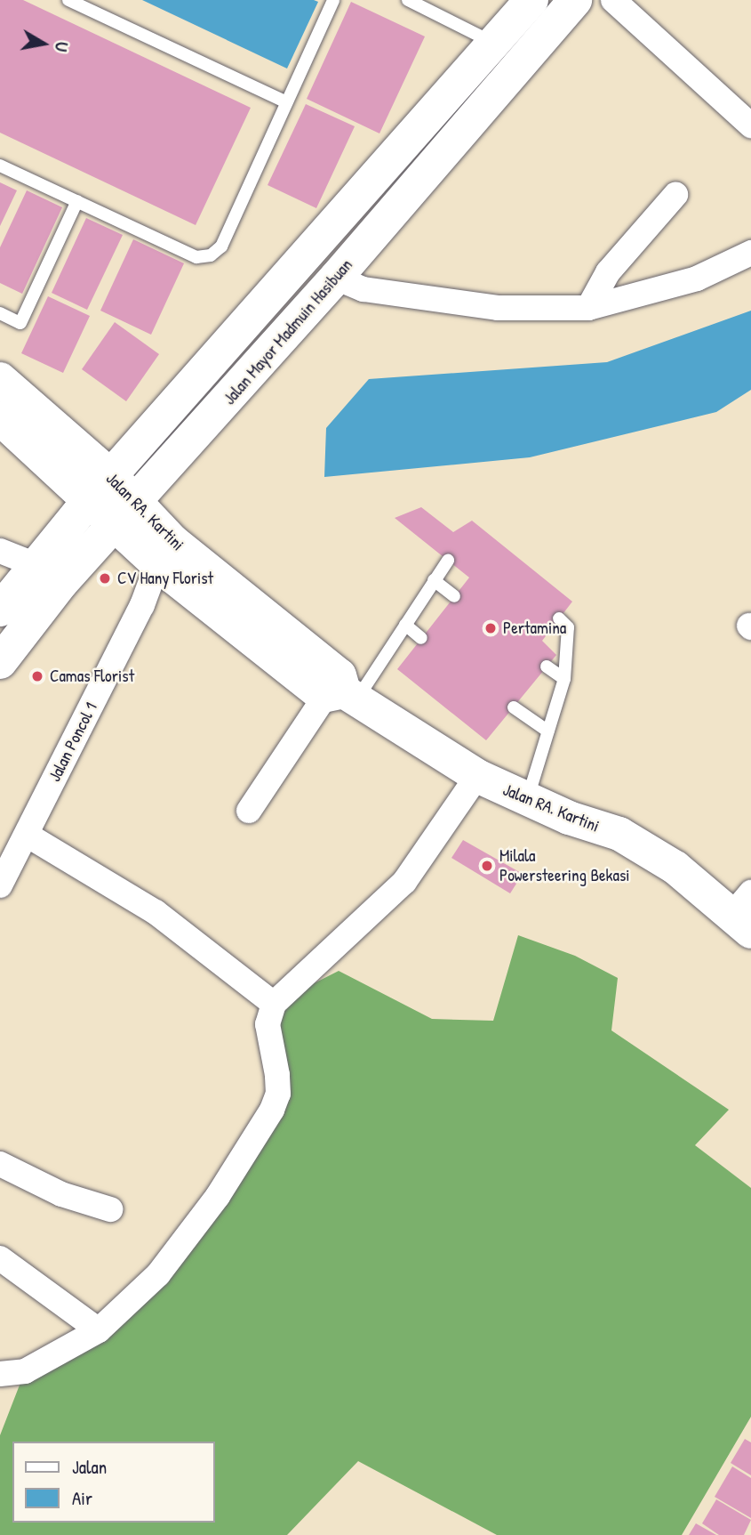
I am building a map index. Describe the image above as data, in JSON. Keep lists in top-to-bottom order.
{
  "streets": {
    "main road": ["Jalan Mayor Madmuin Hasibuan", "Jalan RA. Kartini"],
    "street": ["Jalan Poncol 1"]
  },
  "crossings": [
    ["Jalan Mayor Madmuin Hasibuan", "Jalan RA. Kartini"],
    ["Jalan RA. Kartini", "Jalan Poncol 1"]
  ],
  "places": [
    "CV Hany Florist",
    "Pertamina",
    "Camas Florist",
    "Milala Powersteering Bekasi"
  ],
  "legend": ["Jalan", "Air"],
  "north": "right"
}
